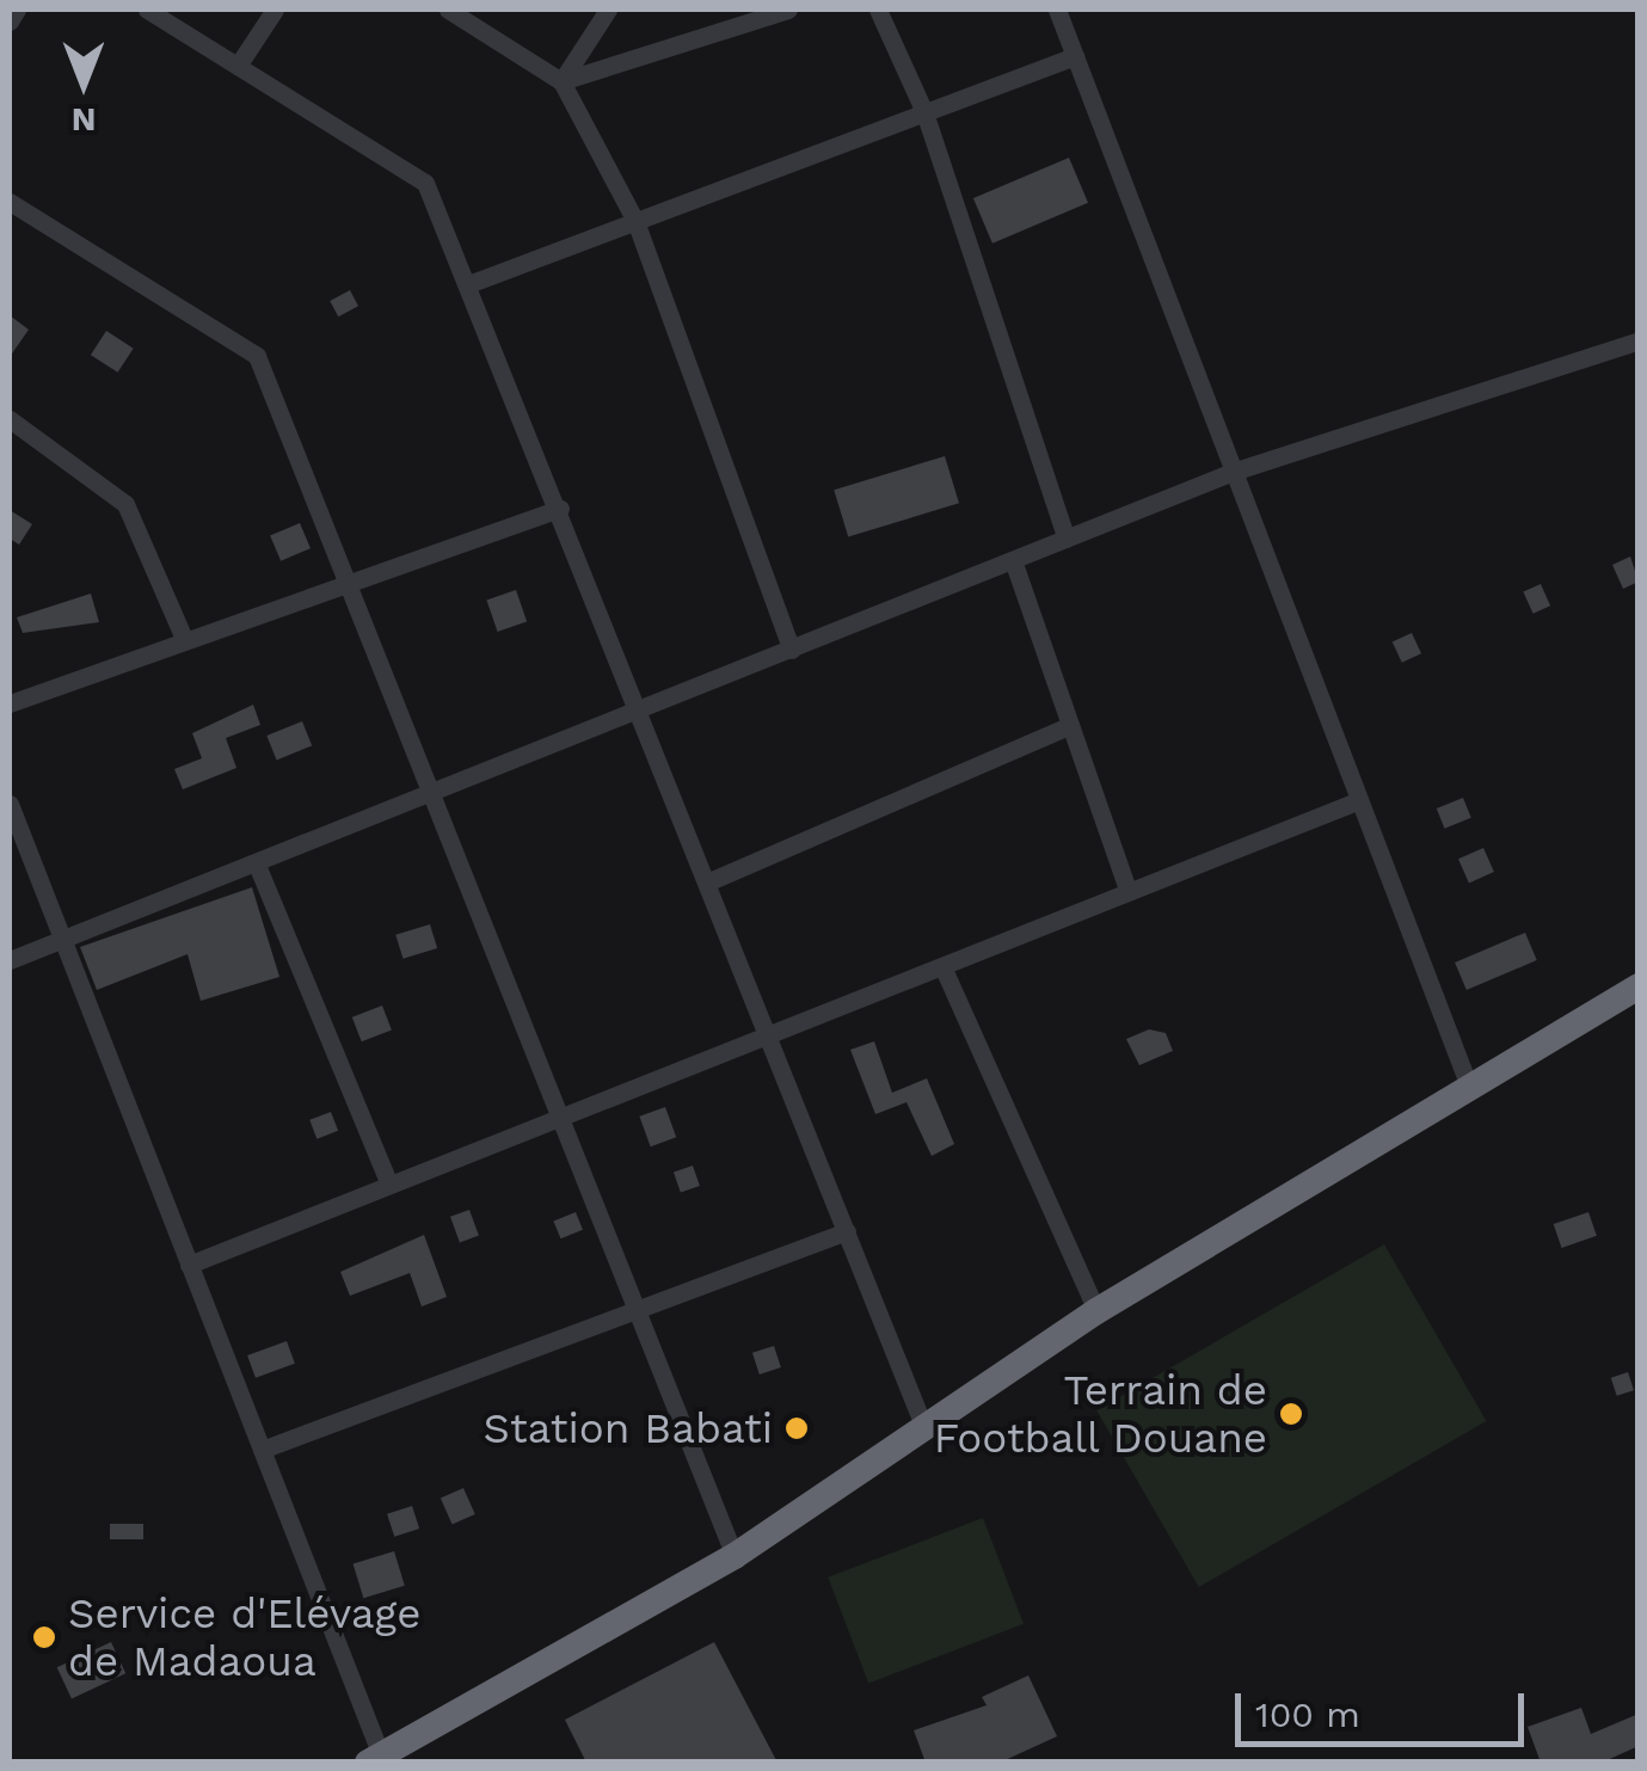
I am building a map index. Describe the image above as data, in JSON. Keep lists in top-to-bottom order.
{
  "places": ["Terrain de Football Douane", "Station Babati", "Service d'Elévage de Madaoua"],
  "scale_bar": "100 m",
  "north": "bottom"
}
